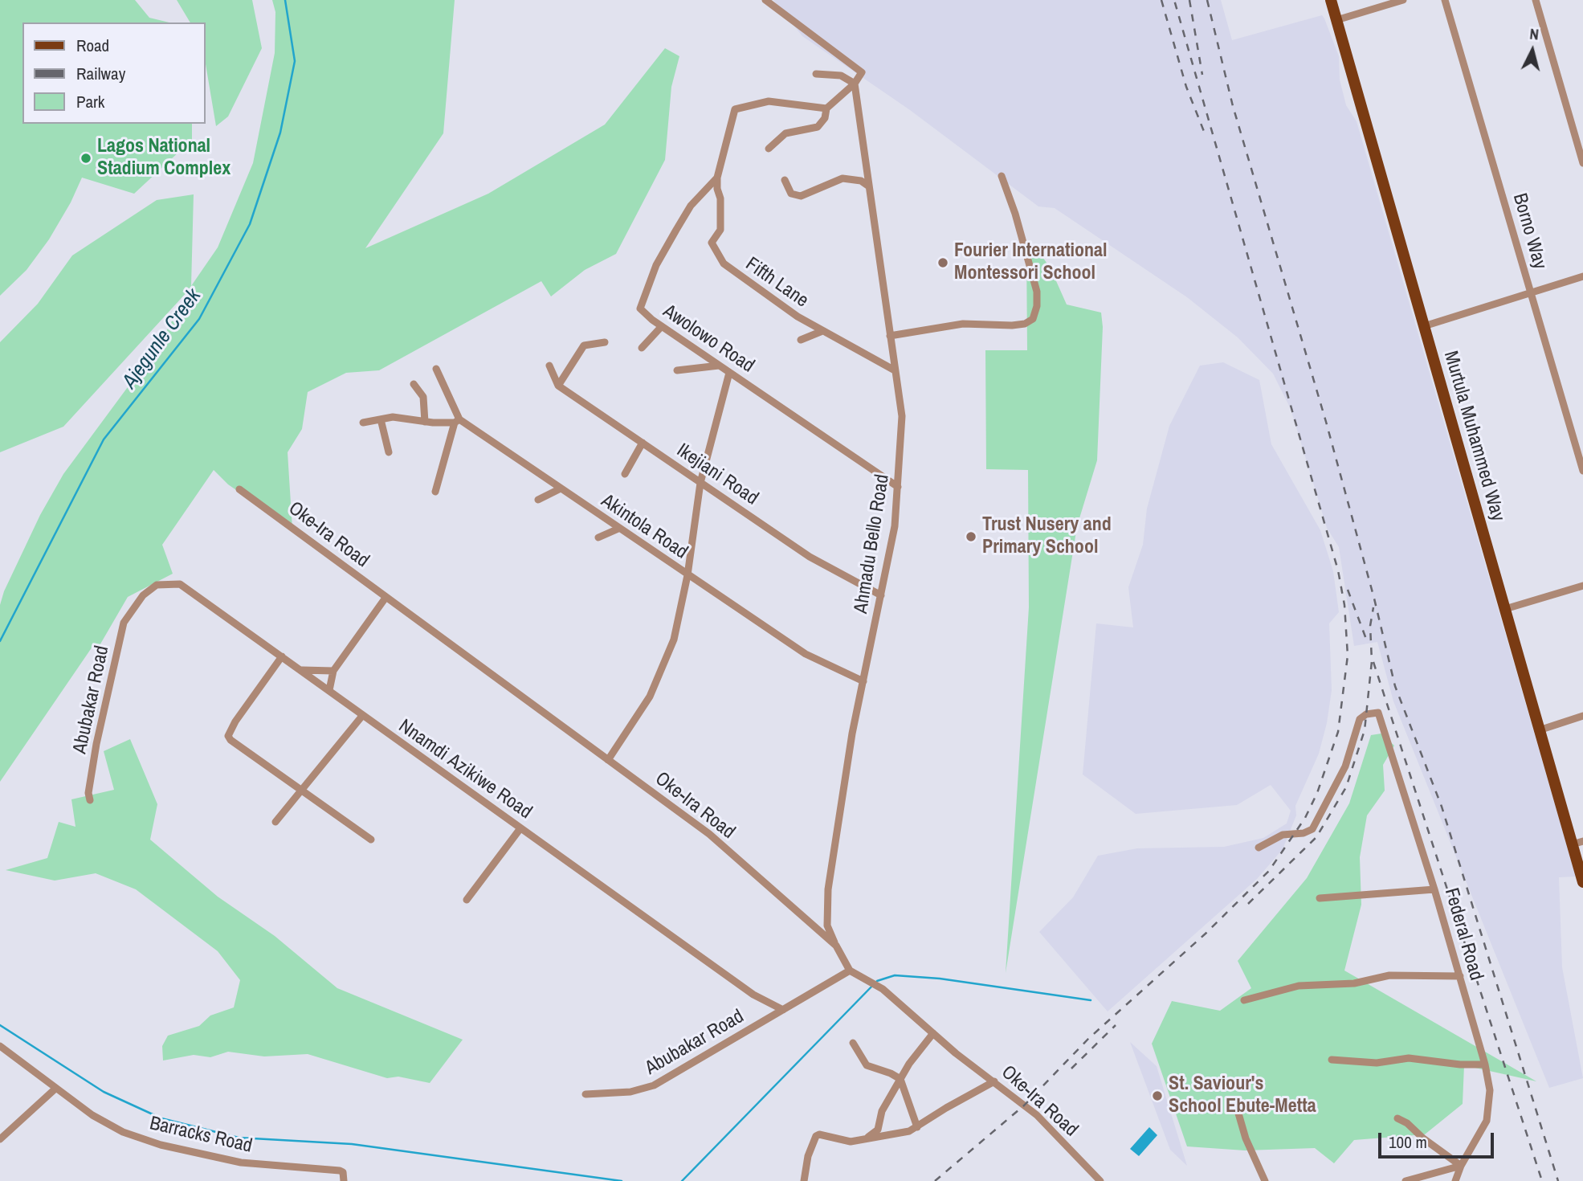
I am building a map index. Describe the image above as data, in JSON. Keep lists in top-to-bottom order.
{
  "streets": {
    "main road": ["Murtula Muhammed Way"],
    "street": [
      "Borno Way",
      "Fifth Lane",
      "Awolowo Road",
      "Ikejiani Road",
      "Akintola Road",
      "Oke-Ira Road",
      "Ahmadu Bello Road",
      "Abubakar Road",
      "Nnamdi Azikiwe Road",
      "Federal Road",
      "Barracks Road"
    ]
  },
  "crossings": [
    ["Fifth Lane", "Awolowo Road"],
    ["Fifth Lane", "Ahmadu Bello Road"],
    ["Awolowo Road", "Ahmadu Bello Road"],
    ["Ikejiani Road", "Ahmadu Bello Road"],
    ["Akintola Road", "Ahmadu Bello Road"],
    ["Oke-Ira Road", "Ahmadu Bello Road"],
    ["Abubakar Road", "Nnamdi Azikiwe Road"]
  ],
  "water": ["Ajegunle Creek"],
  "places": [
    "Lagos National Stadium Complex",
    "Fourier International Montessori School",
    "Trust Nusery and Primary School",
    "St. Saviour's School Ebute-Metta"
  ],
  "legend": ["Road", "Railway", "Park"],
  "scale_bar": "100 m",
  "north": "top"
}
